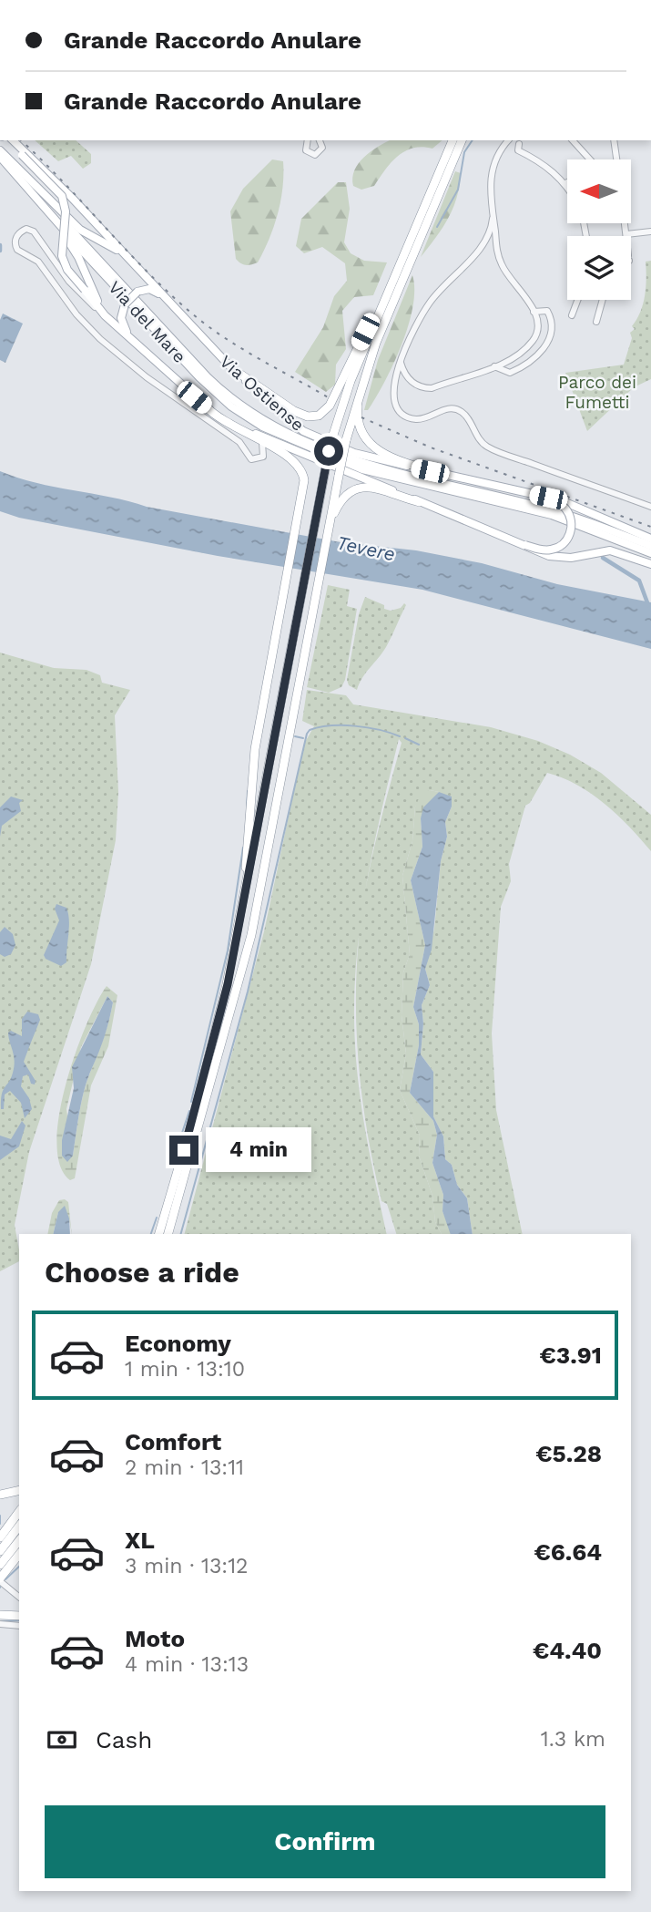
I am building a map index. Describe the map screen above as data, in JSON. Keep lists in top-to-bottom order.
{
  "streets": {
    "main road": ["Via del Mare", "Via Ostiense"]
  },
  "water": ["Tevere"],
  "parks": ["Parco dei Fumetti"],
  "north": "left",
  "page": {
    "banner": ["Grande Raccordo Anulare", "Grande Raccordo Anulare"],
    "bubble": "4 min",
    "heading": "Choose a ride",
    "list": [
      {
        "name": "Economy",
        "note": "1 min · 13:10",
        "value": "€3.91"
      },
      {
        "name": "Comfort",
        "note": "2 min · 13:11",
        "value": "€5.28"
      },
      {
        "name": "XL",
        "note": "3 min · 13:12",
        "value": "€6.64"
      },
      {
        "name": "Moto",
        "note": "4 min · 13:13",
        "value": "€4.40"
      }
    ],
    "pay": ["Cash", "1.3 km"],
    "buttons": "Confirm"
  }
}
